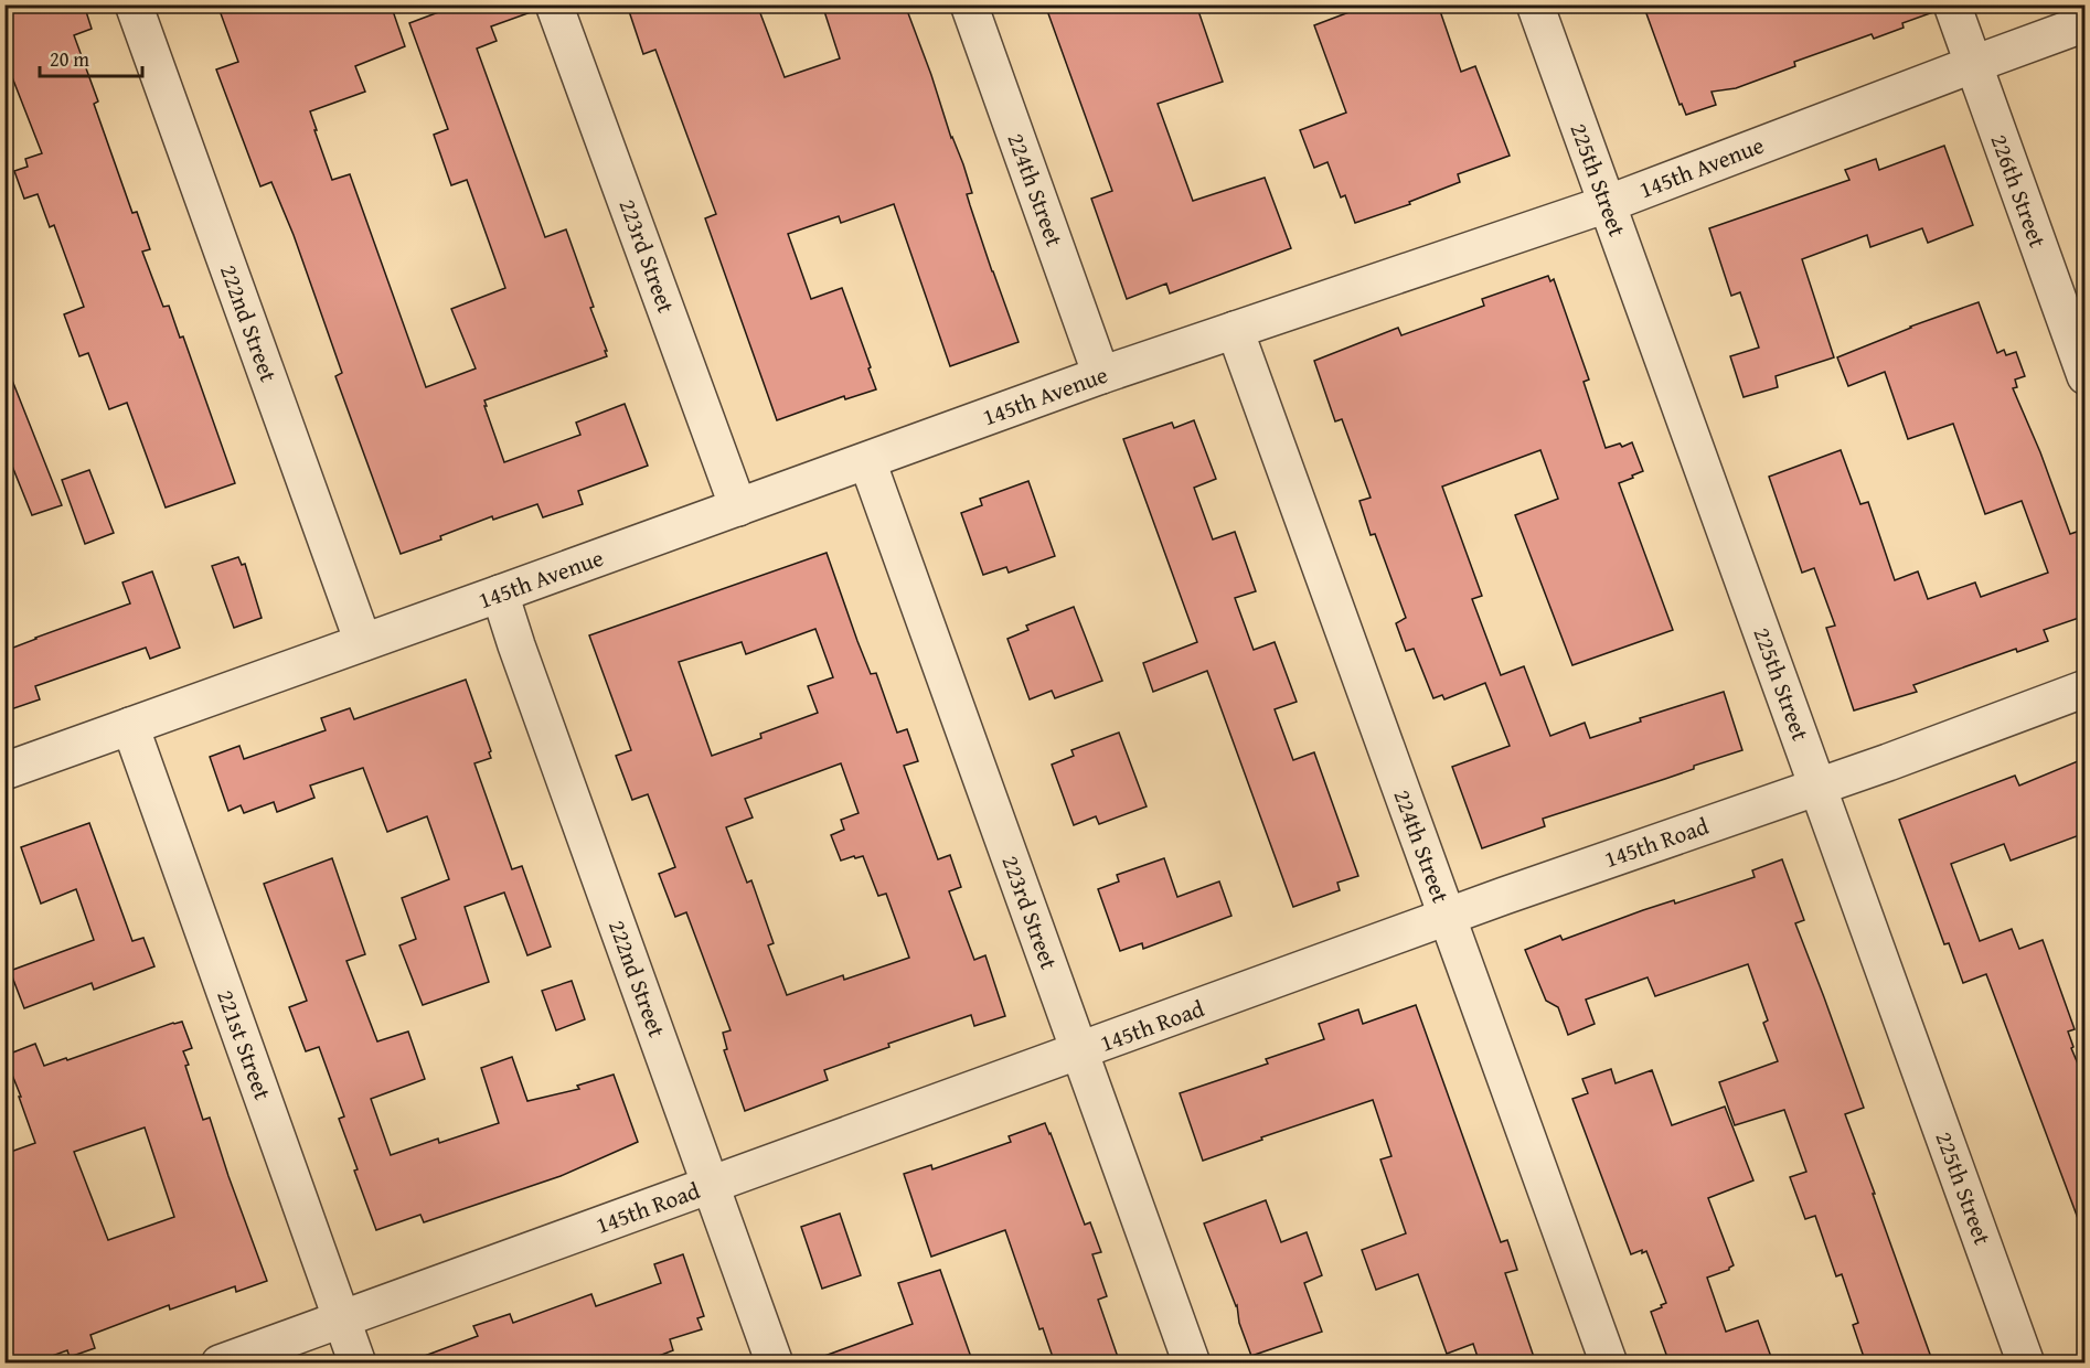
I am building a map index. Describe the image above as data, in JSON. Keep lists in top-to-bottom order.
{
  "streets": {
    "street": [
      "145th Avenue",
      "225th Street",
      "224th Street",
      "226th Street",
      "223rd Street",
      "222nd Street",
      "145th Road",
      "221st Street"
    ]
  },
  "crossings": [
    ["145th Avenue", "225th Street"],
    ["145th Avenue", "224th Street"],
    ["145th Avenue", "226th Street"],
    ["145th Avenue", "223rd Street"],
    ["145th Avenue", "222nd Street"],
    ["145th Avenue", "221st Street"],
    ["225th Street", "145th Road"],
    ["224th Street", "145th Road"],
    ["223rd Street", "145th Road"],
    ["222nd Street", "145th Road"],
    ["145th Road", "221st Street"]
  ],
  "scale_bar": "20 m"
}
